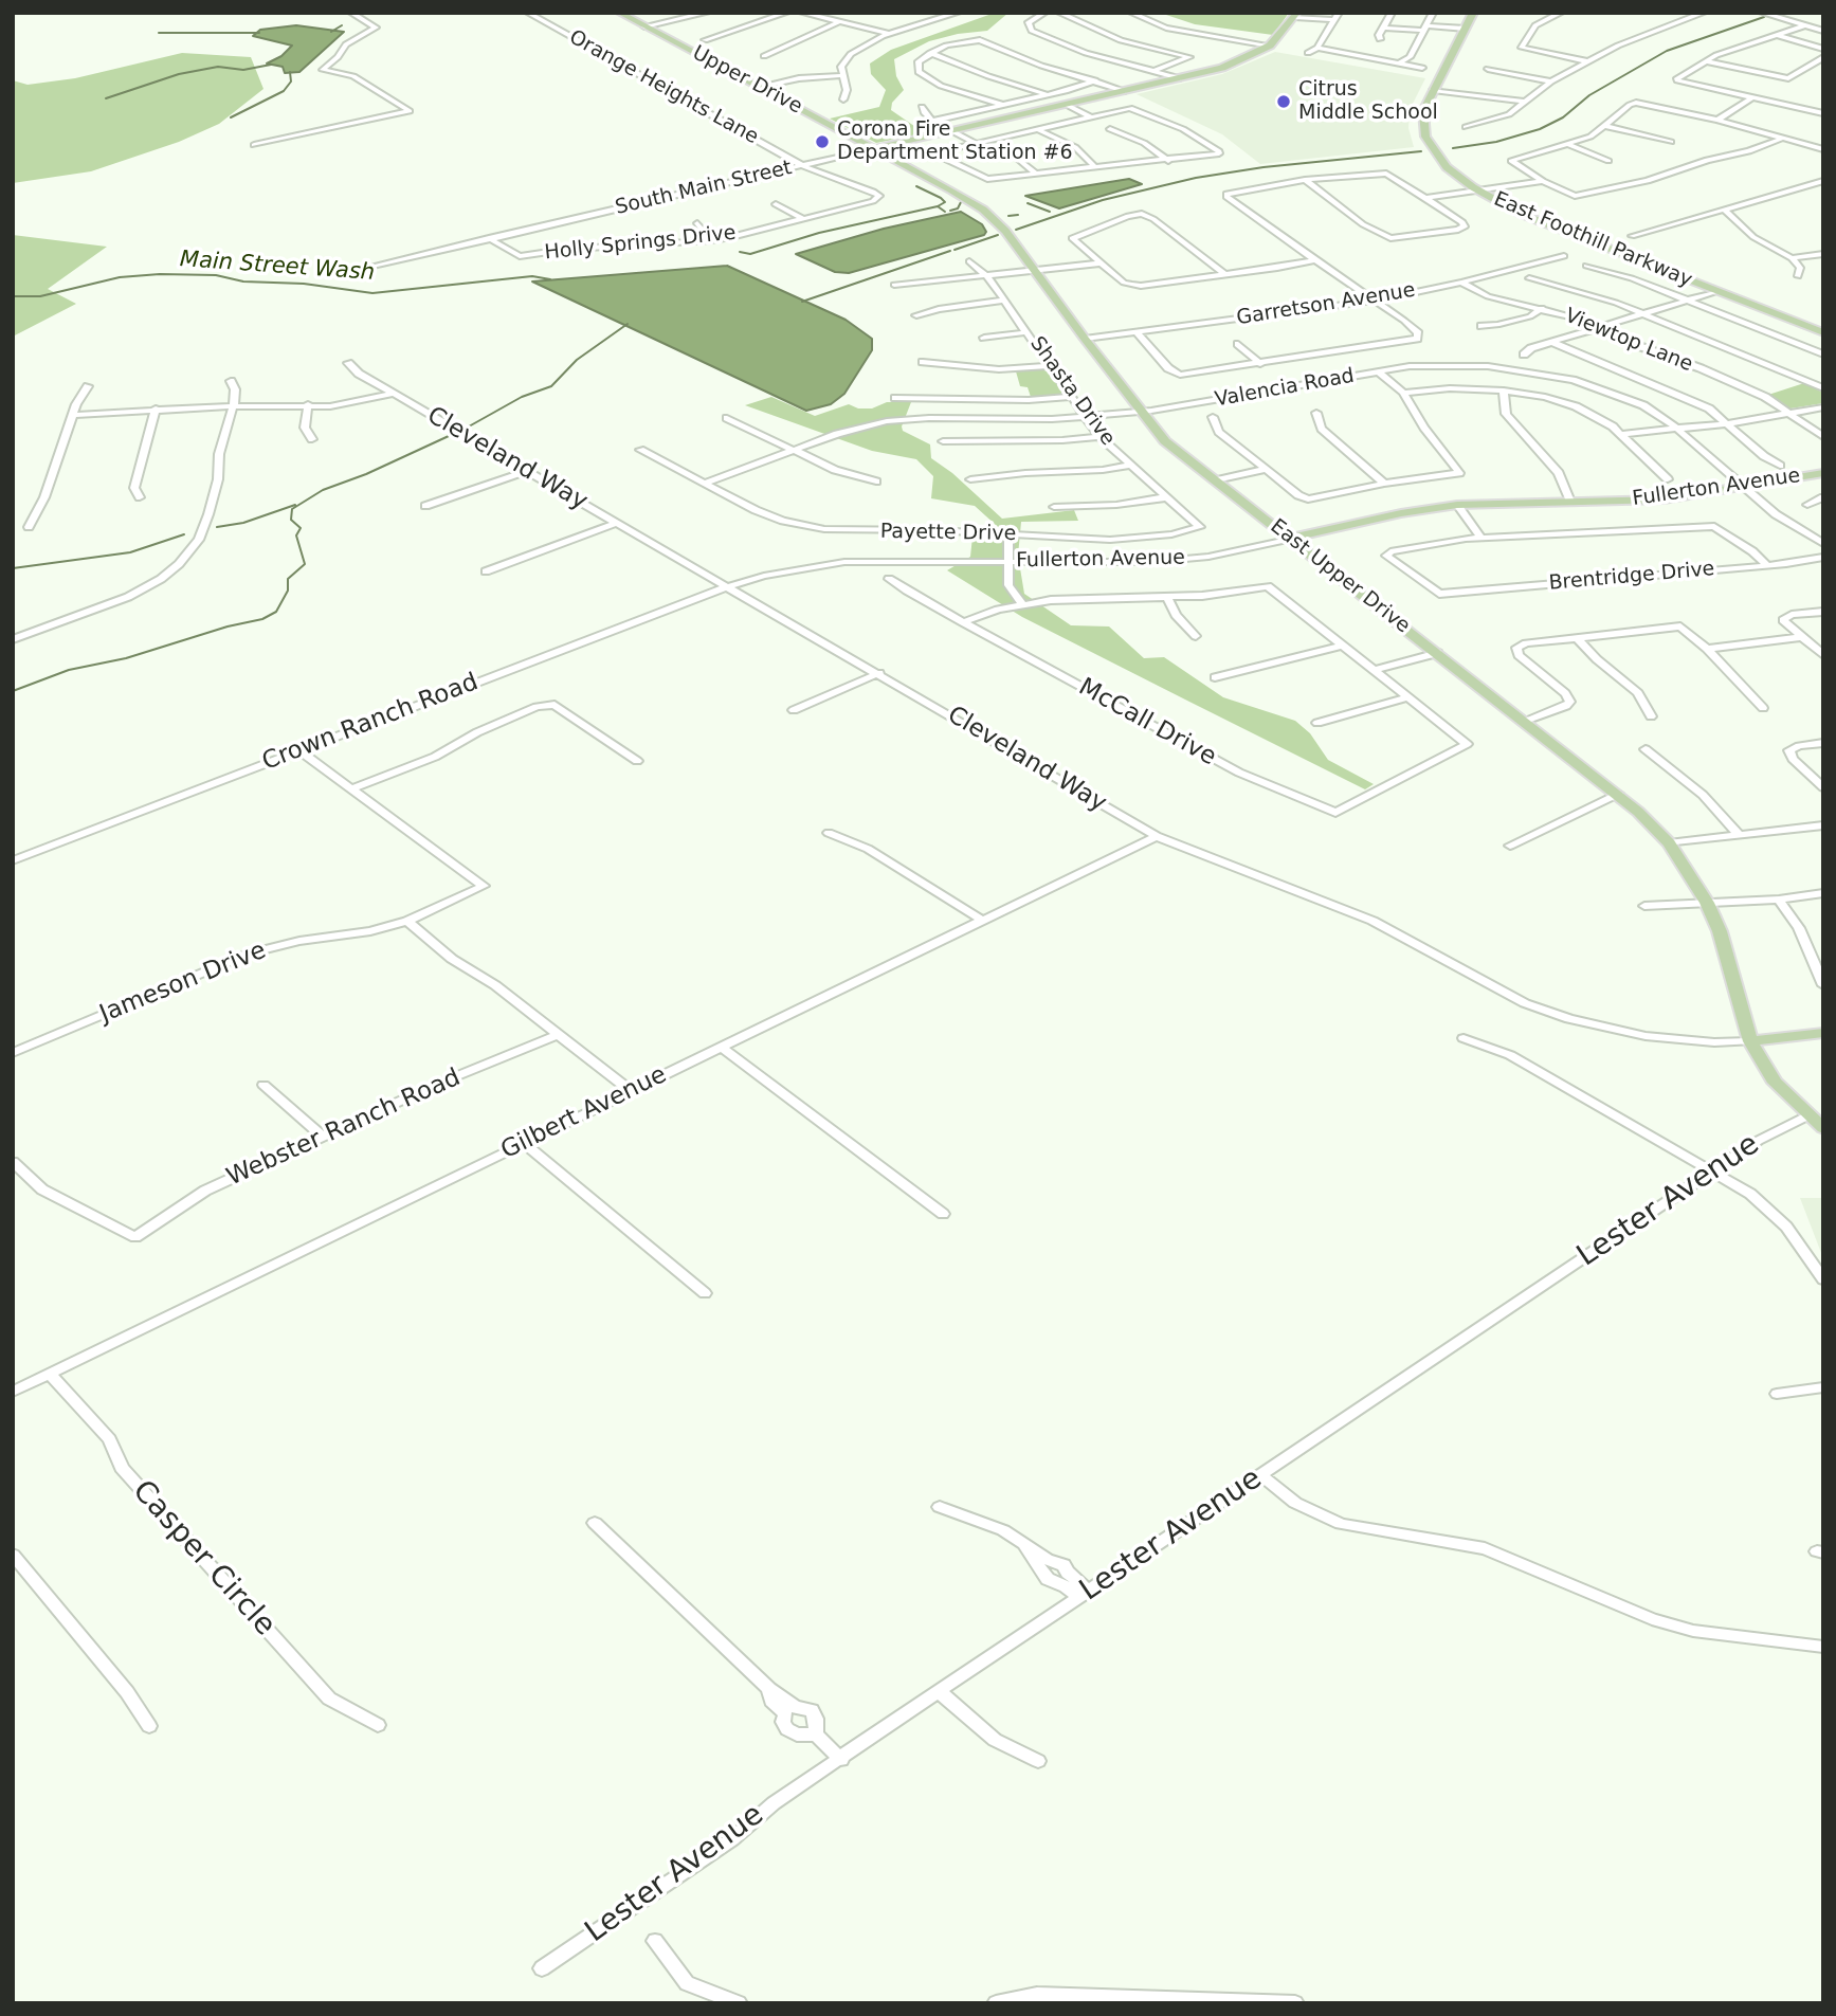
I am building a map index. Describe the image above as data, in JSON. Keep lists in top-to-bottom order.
{
  "streets": {
    "main road": [
      "Upper Drive",
      "South Main Street",
      "East Foothill Parkway",
      "Fullerton Avenue",
      "East Upper Drive"
    ],
    "street": [
      "Orange Heights Lane",
      "Holly Springs Drive",
      "Garretson Avenue",
      "Viewtop Lane",
      "Valencia Road",
      "Shasta Drive",
      "Cleveland Way",
      "Payette Drive",
      "Brentridge Drive",
      "Crown Ranch Road",
      "McCall Drive",
      "Jameson Drive",
      "Gilbert Avenue",
      "Webster Ranch Road",
      "Lester Avenue",
      "Casper Circle"
    ]
  },
  "crossings": [
    ["Upper Drive", "South Main Street"],
    ["Upper Drive", "East Upper Drive"],
    ["Orange Heights Lane", "South Main Street"],
    ["Orange Heights Lane", "Holly Springs Drive"],
    ["South Main Street", "Holly Springs Drive"],
    ["South Main Street", "East Upper Drive"],
    ["Garretson Avenue", "Viewtop Lane"],
    ["Garretson Avenue", "East Upper Drive"],
    ["Valencia Road", "Shasta Drive"],
    ["Valencia Road", "Fullerton Avenue"],
    ["Valencia Road", "Payette Drive"],
    ["Valencia Road", "East Upper Drive"],
    ["Shasta Drive", "Payette Drive"],
    ["Cleveland Way", "Fullerton Avenue"],
    ["Cleveland Way", "East Upper Drive"],
    ["Cleveland Way", "Crown Ranch Road"],
    ["Cleveland Way", "Gilbert Avenue"],
    ["Fullerton Avenue", "East Upper Drive"],
    ["Fullerton Avenue", "Crown Ranch Road"],
    ["Gilbert Avenue", "Casper Circle"]
  ],
  "water": ["Main Street Wash"],
  "places": ["Citrus Middle School", "Corona Fire Department Station #6"]
}
